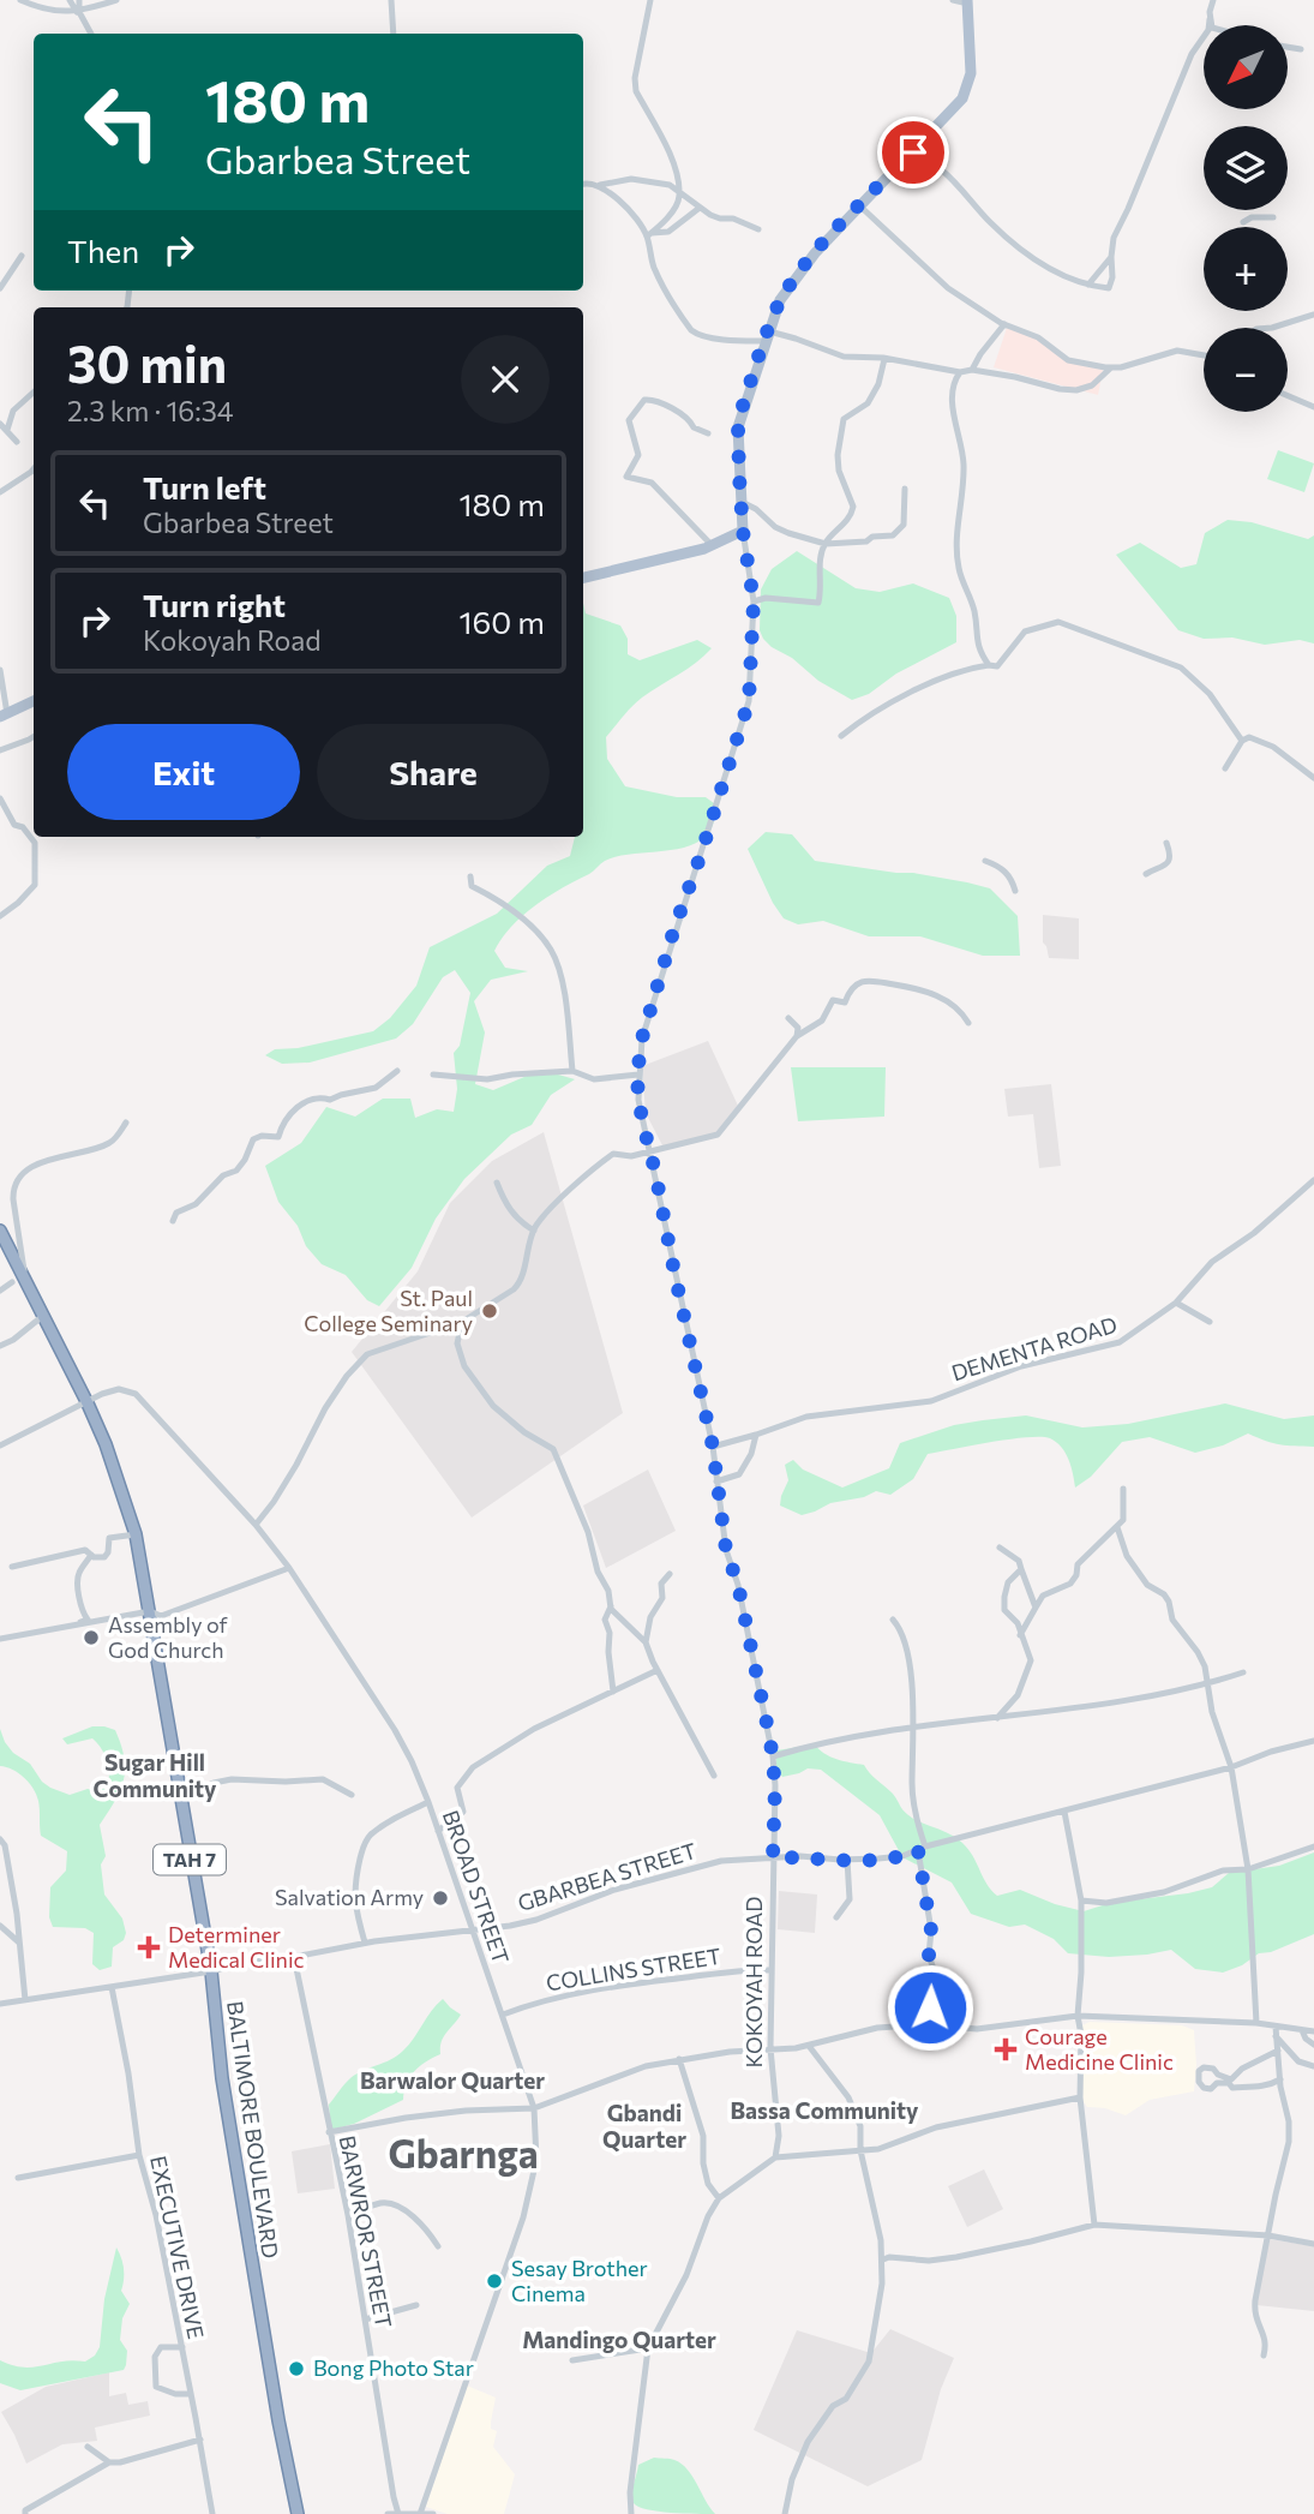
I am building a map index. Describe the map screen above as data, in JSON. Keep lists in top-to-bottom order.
{
  "streets": {
    "highway": ["TAH 7", "BALTIMORE BOULEVARD"],
    "main road": ["KOKOYAH ROAD"],
    "street": [
      "DEMENTA ROAD",
      "GBARBEA STREET",
      "BROAD STREET",
      "COLLINS STREET",
      "BARWROR STREET",
      "EXECUTIVE DRIVE"
    ]
  },
  "crossings": [
    ["DEMENTA ROAD", "KOKOYAH ROAD"],
    ["GBARBEA STREET", "BROAD STREET"],
    ["GBARBEA STREET", "KOKOYAH ROAD"],
    ["GBARBEA STREET", "BALTIMORE BOULEVARD"],
    ["GBARBEA STREET", "BARWROR STREET"],
    ["GBARBEA STREET", "EXECUTIVE DRIVE"],
    ["BROAD STREET", "COLLINS STREET"],
    ["BROAD STREET", "BALTIMORE BOULEVARD"],
    ["COLLINS STREET", "KOKOYAH ROAD"]
  ],
  "districts": [
    "Sugar Hill Community",
    "Barwalor Quarter",
    "Bassa Community",
    "Gbandi Quarter",
    "Gbarnga",
    "Mandingo Quarter"
  ],
  "places": {
    "other": [
      "St. Paul College Seminary",
      "Assembly of God Church",
      "Salvation Army",
      "Sesay Brother Cinema",
      "Bong Photo Star"
    ],
    "health": ["Determiner Medical Clinic", "Courage Medicine Clinic"]
  },
  "north": "bottom left",
  "page": {
    "map_buttons": ["+", "−"],
    "turn": ["180 m", "Gbarbea Street"],
    "then": "Then",
    "heading": ["30 min", "2.3 km · 16:34"],
    "list": [
      {
        "name": "Turn left",
        "note": "Gbarbea Street",
        "value": "180 m"
      },
      {
        "name": "Turn right",
        "note": "Kokoyah Road",
        "value": "160 m"
      }
    ],
    "buttons": ["Exit", "Share"]
  }
}
